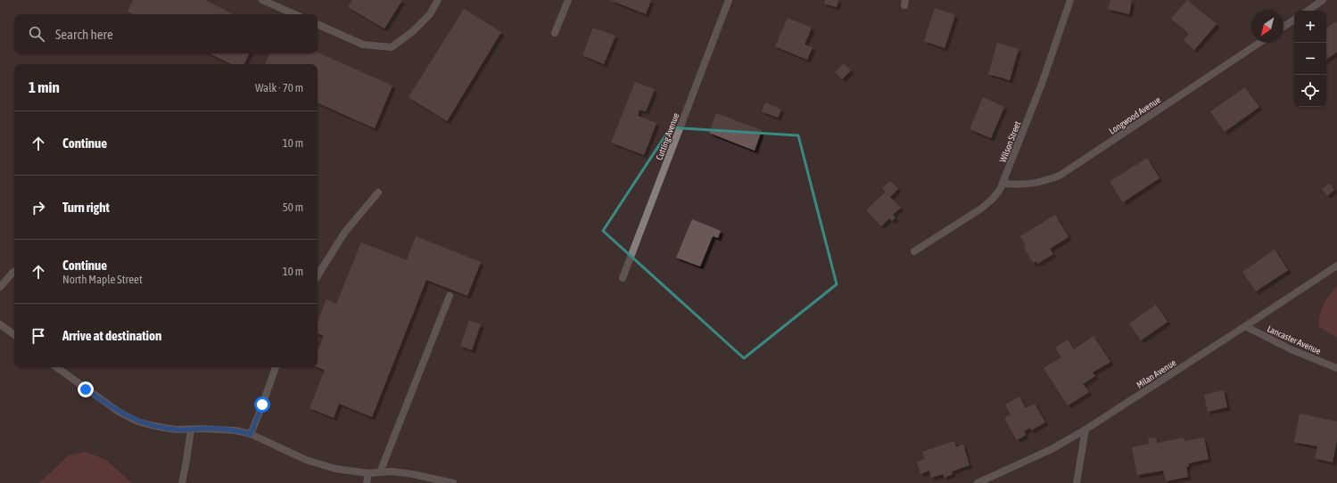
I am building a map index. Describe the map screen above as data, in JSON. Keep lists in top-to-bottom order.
{
  "streets": {
    "street": [
      "Longwood Avenue",
      "Cutting Avenue",
      "Wilson Street",
      "Lancaster Avenue",
      "Milan Avenue"
    ]
  },
  "crossings": [
    ["Longwood Avenue", "Wilson Street"],
    ["Lancaster Avenue", "Milan Avenue"]
  ],
  "north": "bottom left",
  "page": {
    "map_buttons": ["+", "−"],
    "search": "Search here",
    "heading": ["1 min", "Walk · 70 m"],
    "list": [
      ["Continue", "10 m"],
      ["Turn right", "50 m"],
      ["Continue", "North Maple Street", "10 m"],
      "Arrive at destination"
    ]
  }
}
